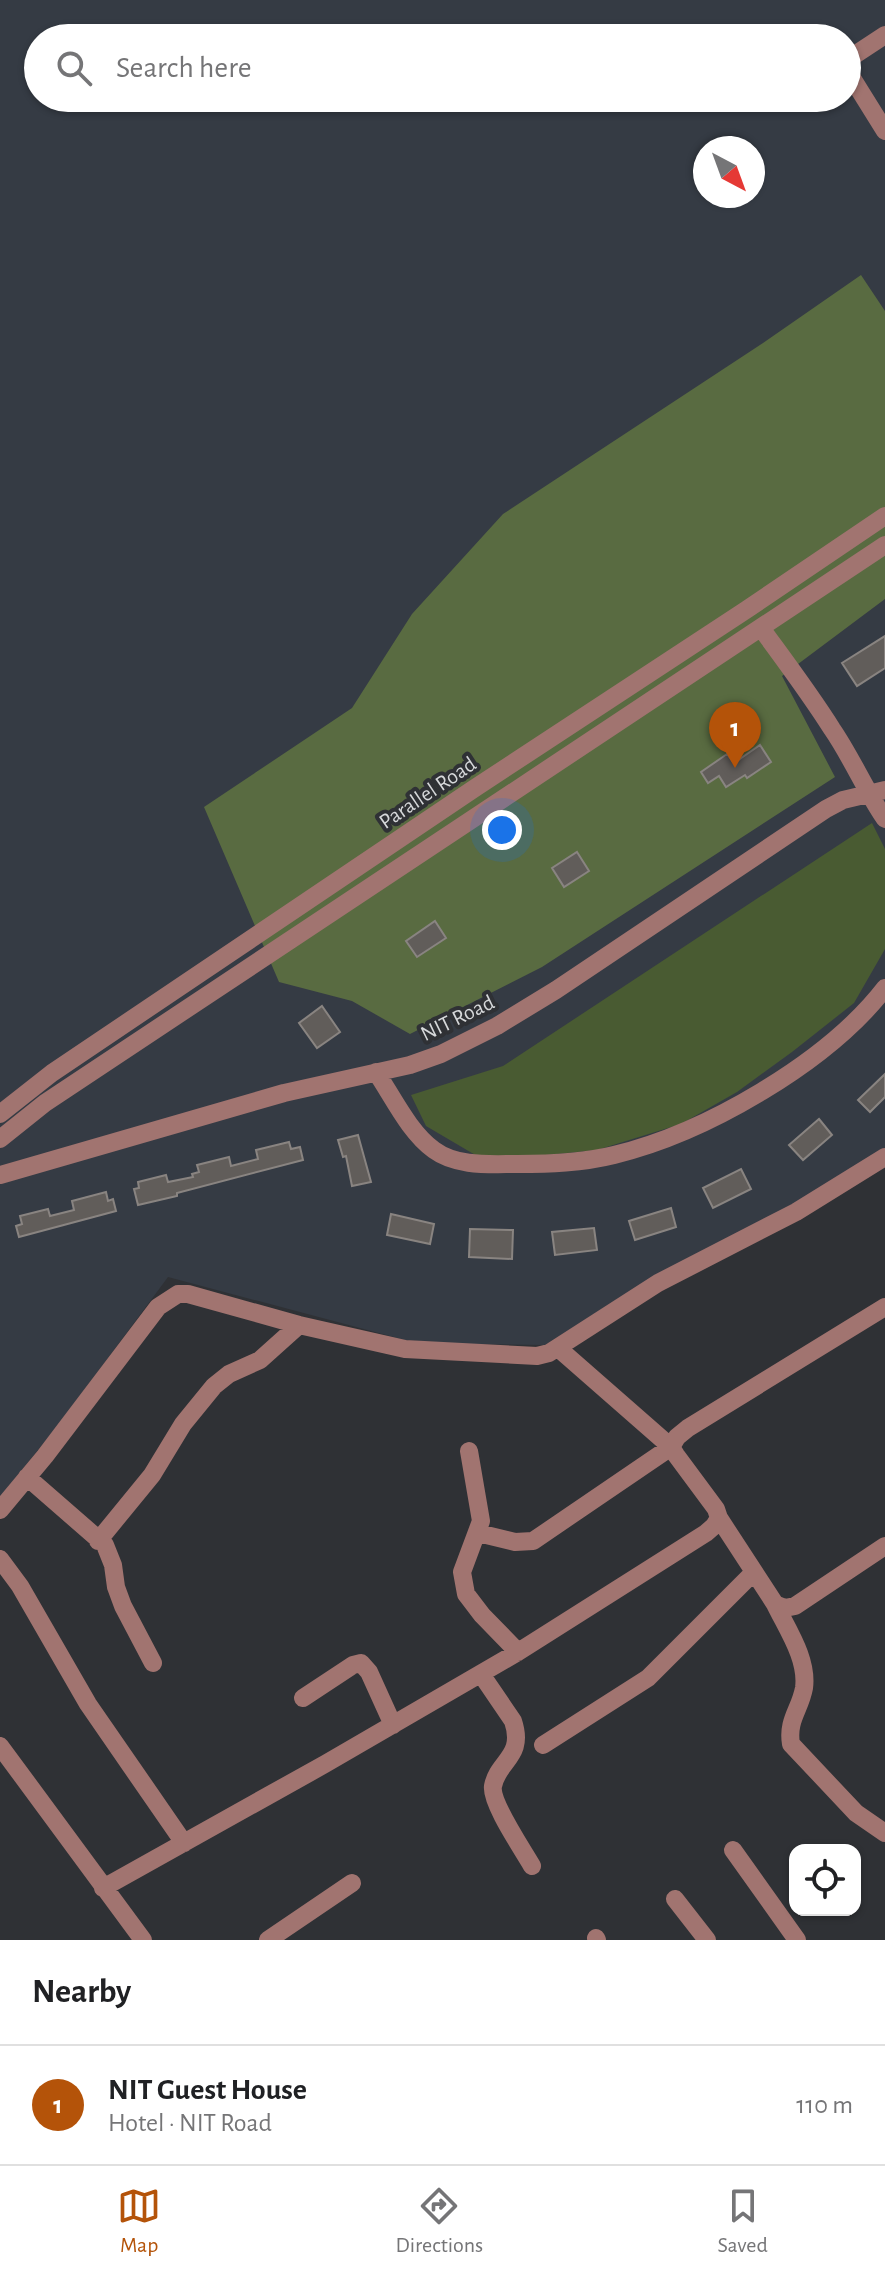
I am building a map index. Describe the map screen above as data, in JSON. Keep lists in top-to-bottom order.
{
  "streets": {
    "street": ["Parallel Road", "NIT Road"]
  },
  "north": "bottom right",
  "page": {
    "search": "Search here",
    "pins": "1",
    "heading": "Nearby",
    "list": [
      {
        "mark": "1",
        "name": "NIT Guest House",
        "note": "Hotel · NIT Road",
        "value": "110 m"
      }
    ],
    "nav": ["Map", "Directions", "Saved"]
  }
}
